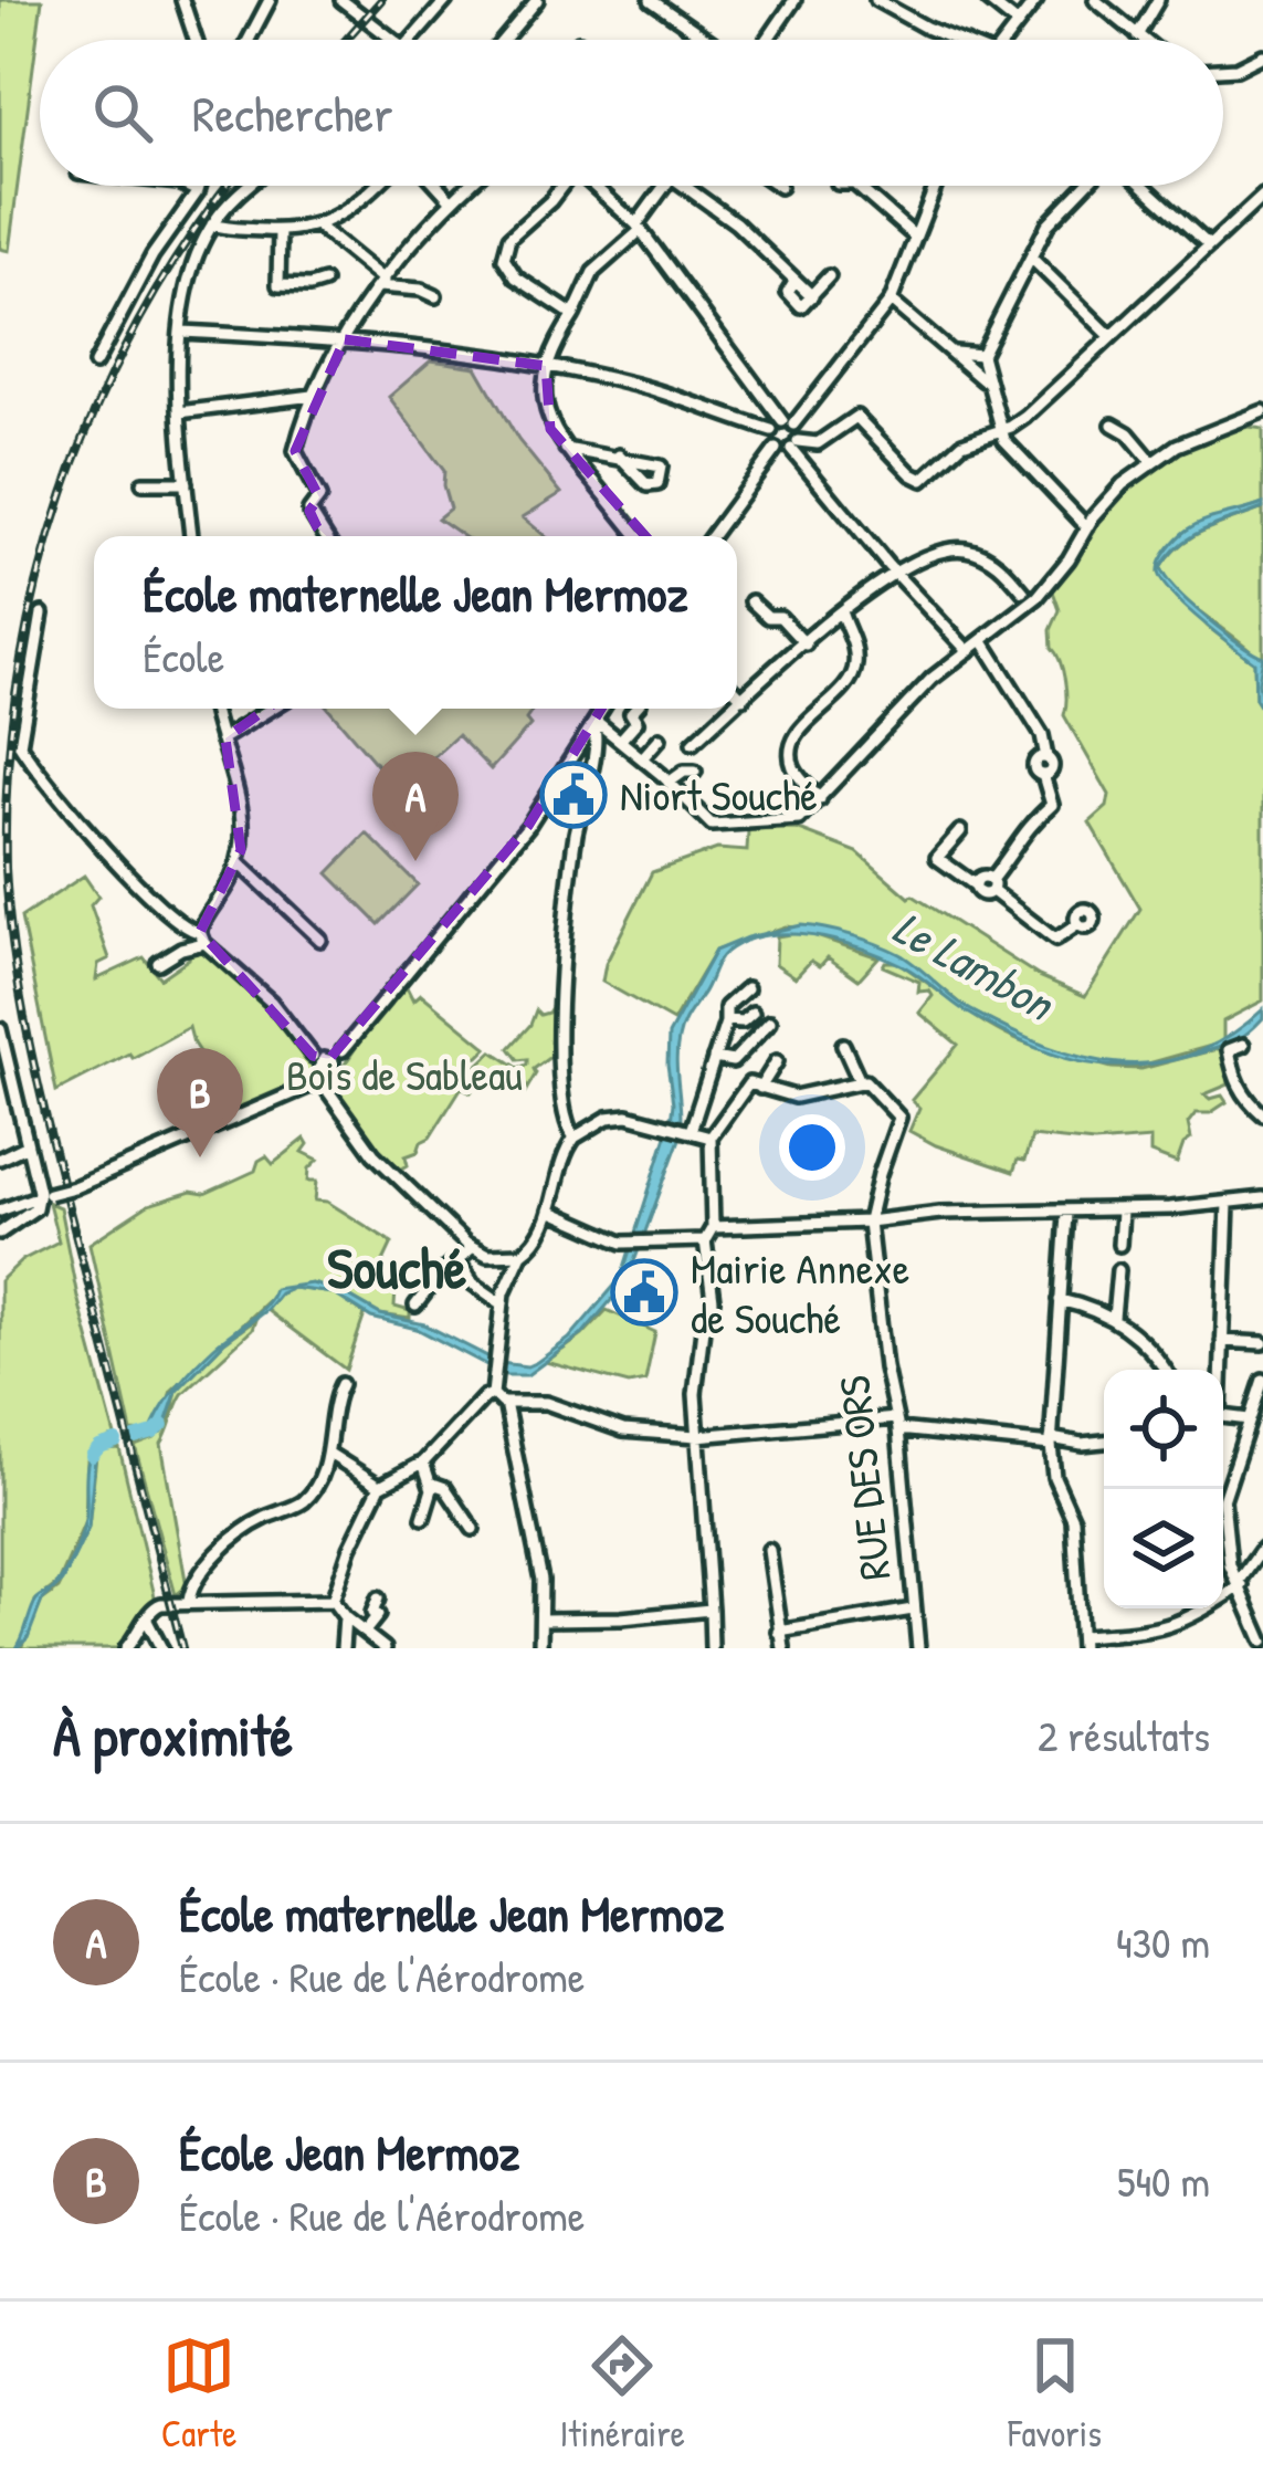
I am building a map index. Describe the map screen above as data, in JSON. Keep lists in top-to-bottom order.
{
  "streets": {
    "street": ["RUE DES ORS"]
  },
  "districts": ["Souché"],
  "water": ["Le Lambon"],
  "parks": ["Bois de Sableau"],
  "places": {
    "public building": ["Niort Souché", "Mairie Annexe de Souché"]
  },
  "page": {
    "search": "Rechercher",
    "popup": ["École maternelle Jean Mermoz", "École"],
    "pins": ["A", "B"],
    "heading": ["À proximité", "2 résultats"],
    "list": [
      {
        "mark": "A",
        "name": "École maternelle Jean Mermoz",
        "note": "École · Rue de l'Aérodrome",
        "value": "430 m"
      },
      {
        "mark": "B",
        "name": "École Jean Mermoz",
        "note": "École · Rue de l'Aérodrome",
        "value": "540 m"
      }
    ],
    "nav": ["Carte", "Itinéraire", "Favoris"]
  }
}
